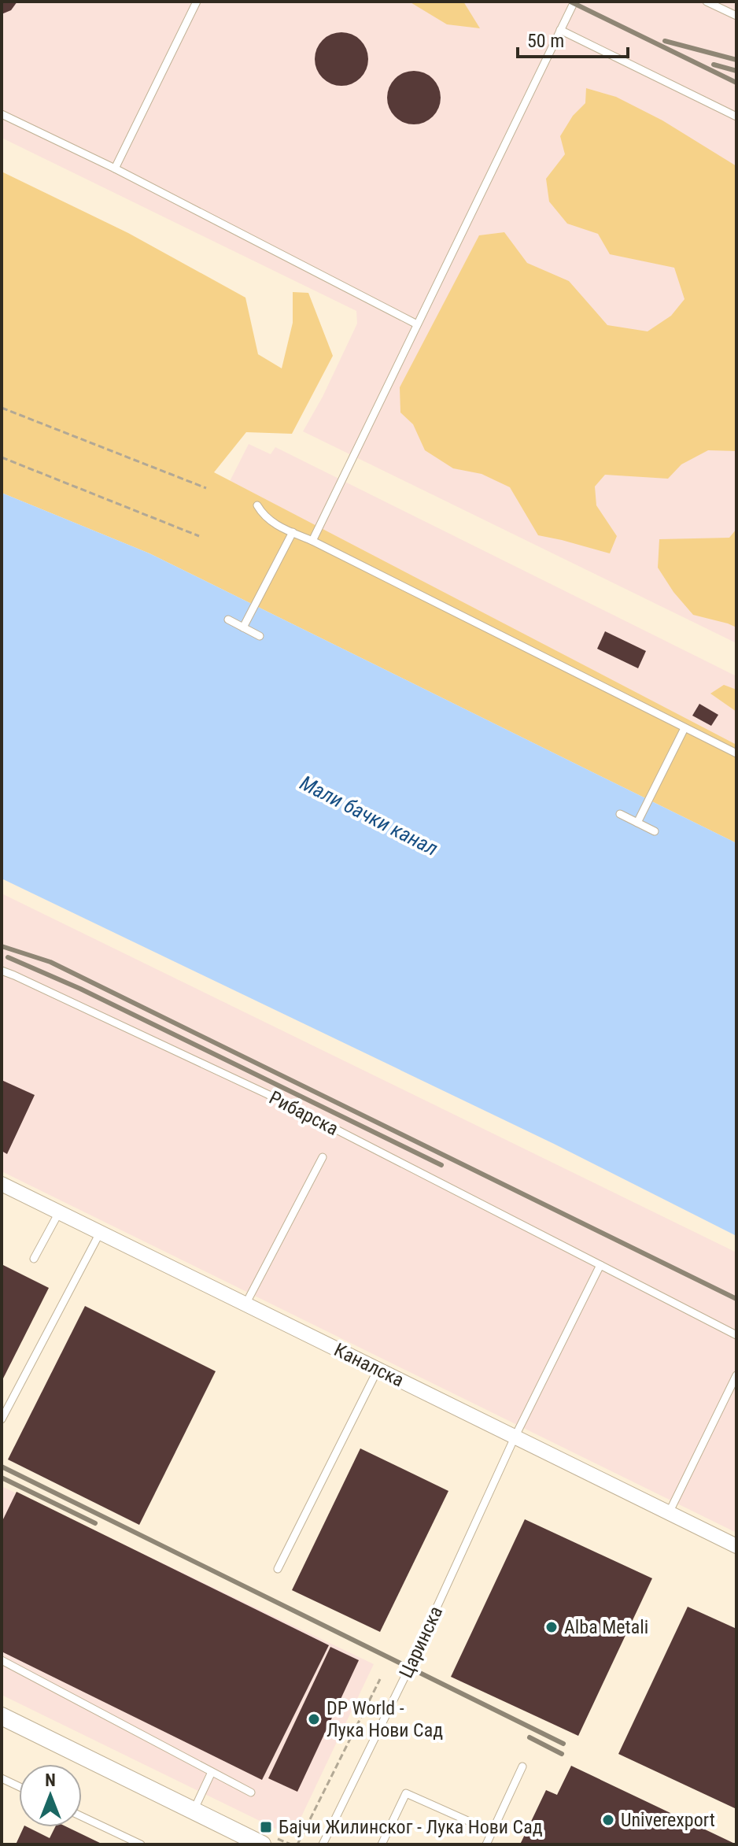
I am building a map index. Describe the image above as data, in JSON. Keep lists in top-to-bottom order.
{
  "streets": {
    "street": ["Каналска"],
    "lane": ["Рибарска", "Царинска"]
  },
  "crossings": [
    ["Рибарска", "Царинска"],
    ["Каналска", "Царинска"]
  ],
  "water": ["Мали бачки канал"],
  "places": {
    "other": ["Alba Metali", "DP World - Лука Нови Сад", "Univerexport"],
    "transit": ["Бајчи Жилинског - Лука Нови Сад"]
  },
  "scale_bar": "50 m",
  "north": "top"
}
